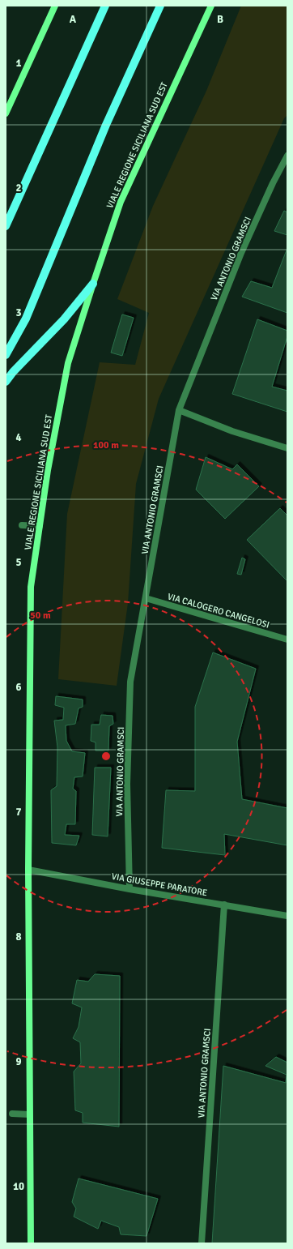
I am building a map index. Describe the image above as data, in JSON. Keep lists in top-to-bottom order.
{
  "streets": {
    "street": [
      "VIALE REGIONE SICILIANA SUD EST",
      "VIA ANTONIO GRAMSCI",
      "VIA CALOGERO CANGELOSI",
      "VIA GIUSEPPE PARATORE"
    ]
  },
  "crossings": [
    ["VIALE REGIONE SICILIANA SUD EST", "VIA GIUSEPPE PARATORE"],
    ["VIA ANTONIO GRAMSCI", "VIA CALOGERO CANGELOSI"],
    ["VIA ANTONIO GRAMSCI", "VIA GIUSEPPE PARATORE"]
  ],
  "grid": {
    "columns": ["A", "B"],
    "rows": [
      "1",
      "2",
      "3",
      "4",
      "5",
      "6",
      "7",
      "8",
      "9",
      "10"
    ]
  },
  "rings": ["100 m", "50 m"]
}
